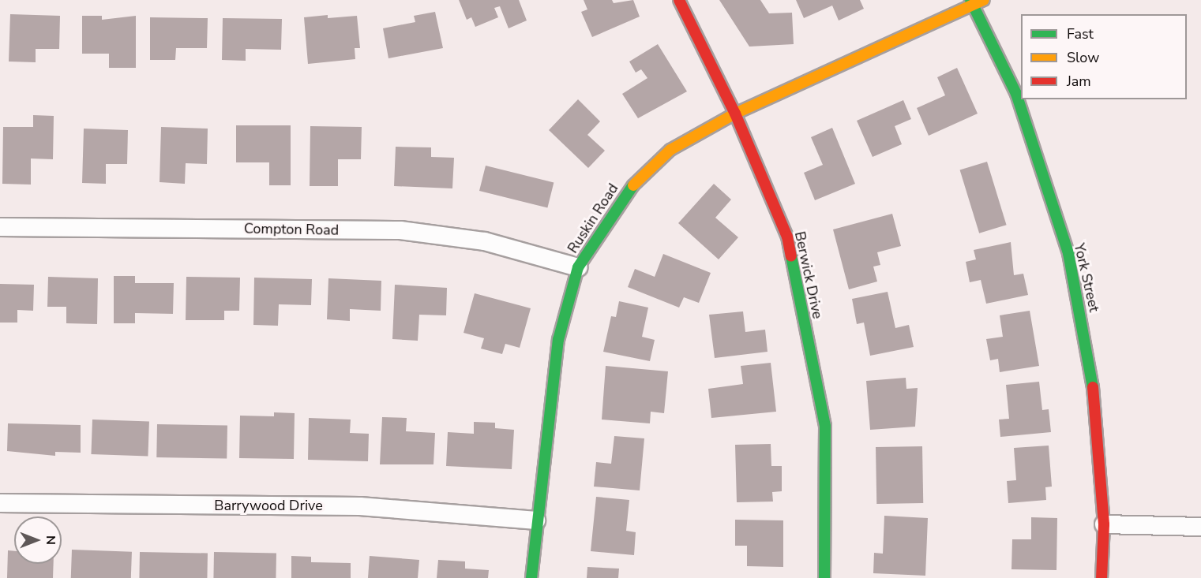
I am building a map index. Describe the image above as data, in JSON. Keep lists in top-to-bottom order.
{
  "streets": {
    "street": [
      "Ruskin Road",
      "Compton Road",
      "Berwick Drive",
      "York Street",
      "Barrywood Drive"
    ]
  },
  "crossings": [
    ["Ruskin Road", "Compton Road"],
    ["Ruskin Road", "Berwick Drive"],
    ["Ruskin Road", "York Street"],
    ["Ruskin Road", "Barrywood Drive"]
  ],
  "legend": ["Fast", "Slow", "Jam"],
  "north": "right"
}
